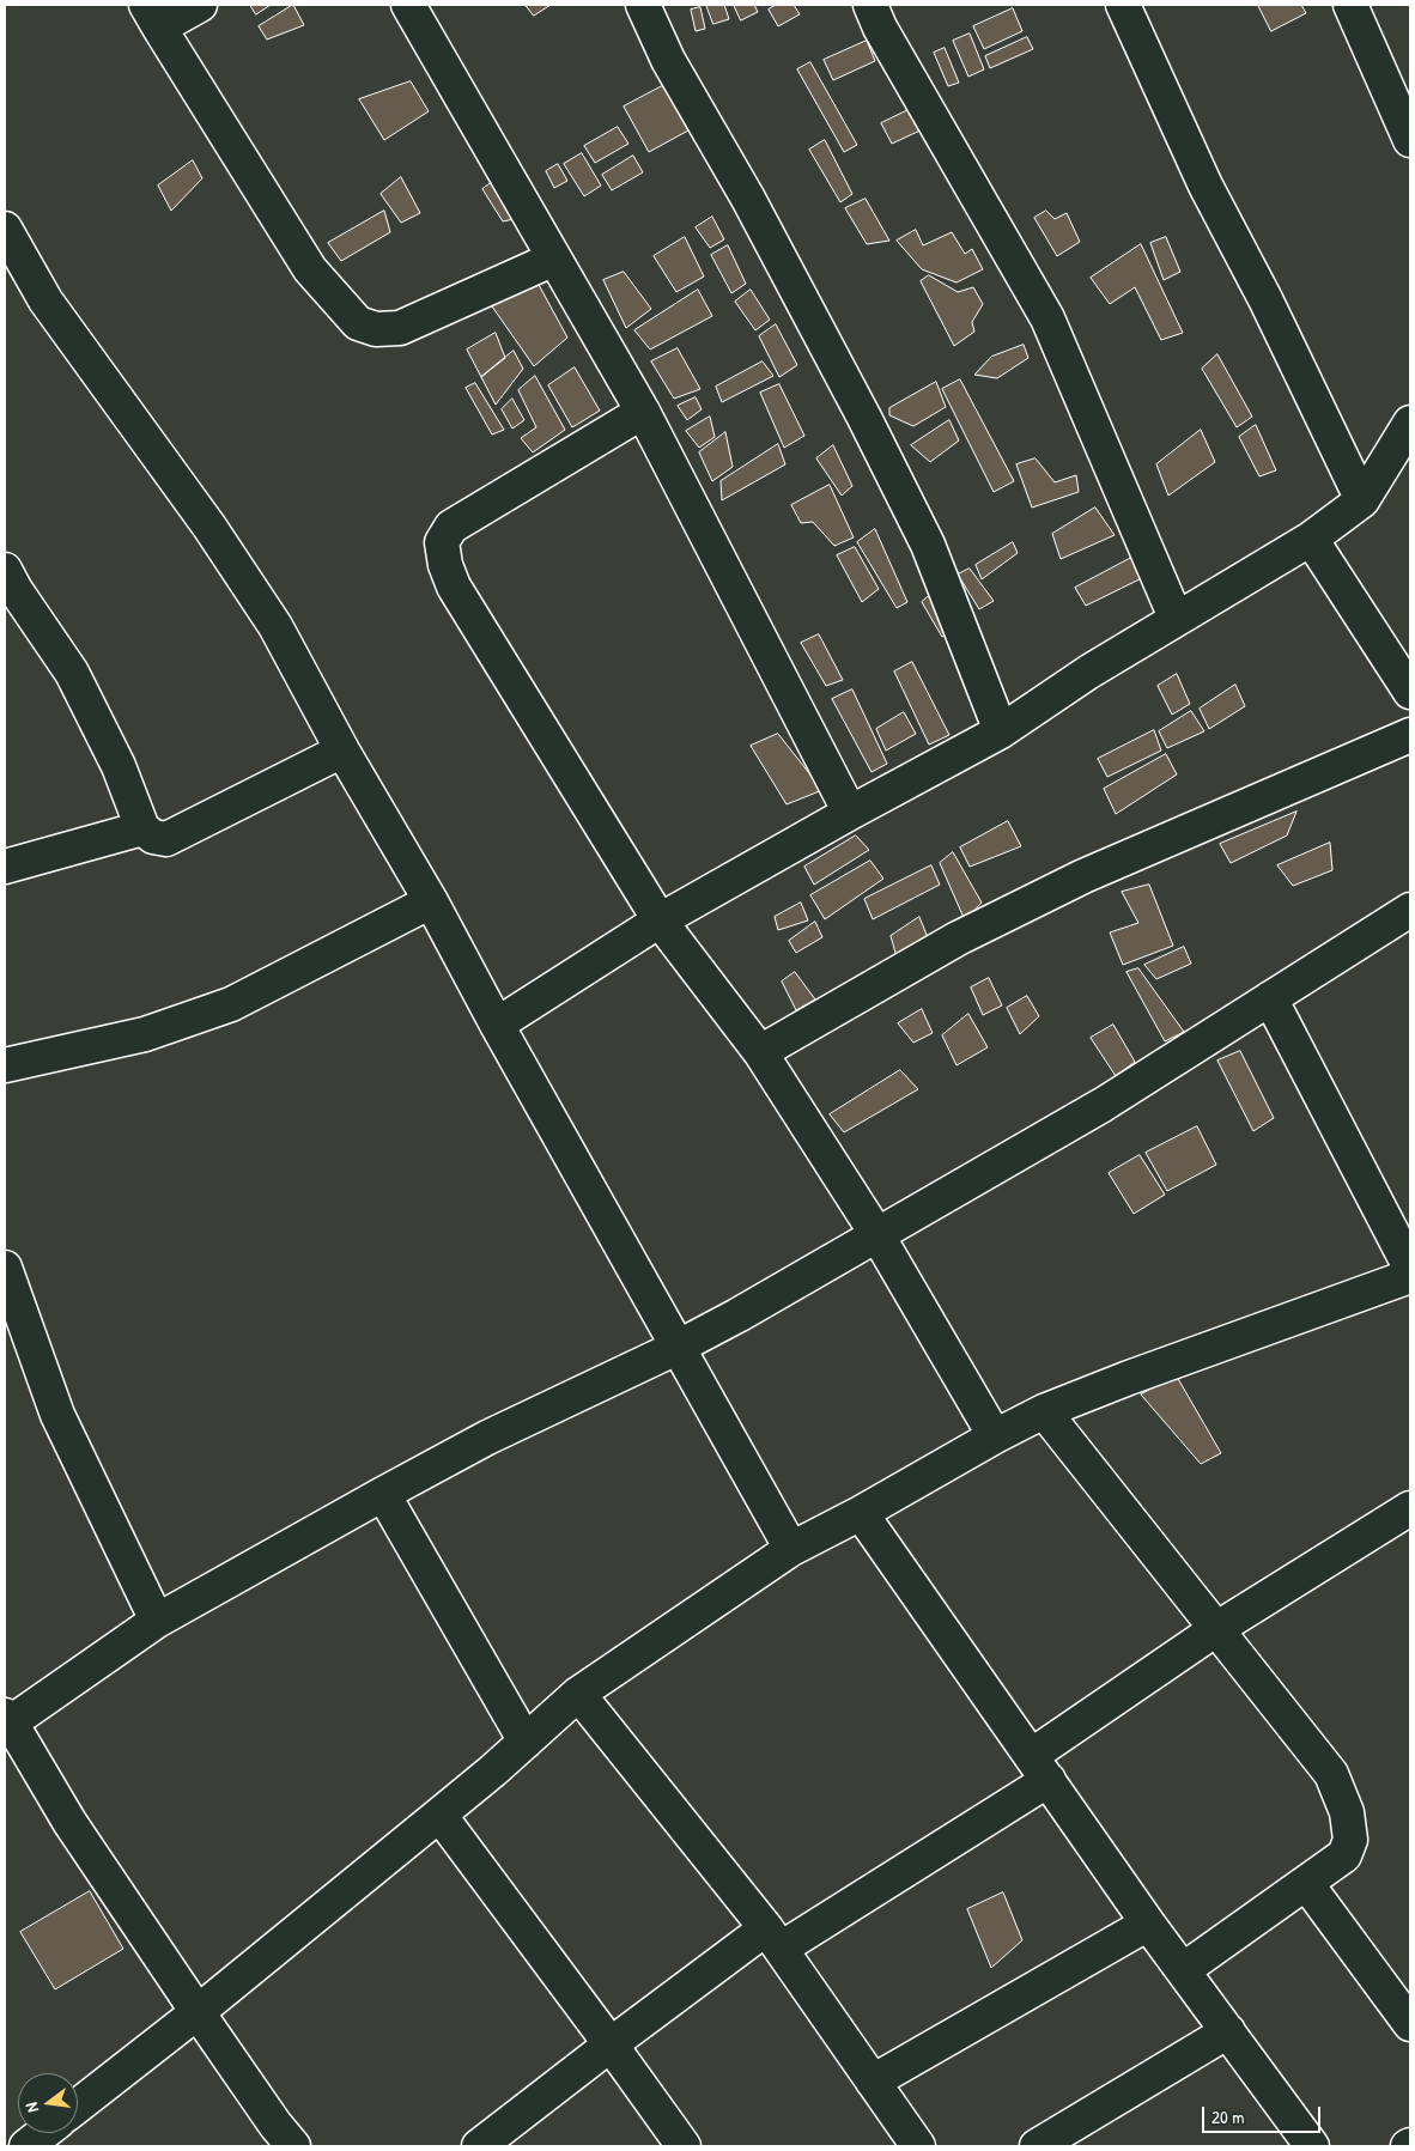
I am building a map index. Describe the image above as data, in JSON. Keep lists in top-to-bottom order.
{
  "scale_bar": "20 m",
  "north": "left"
}
